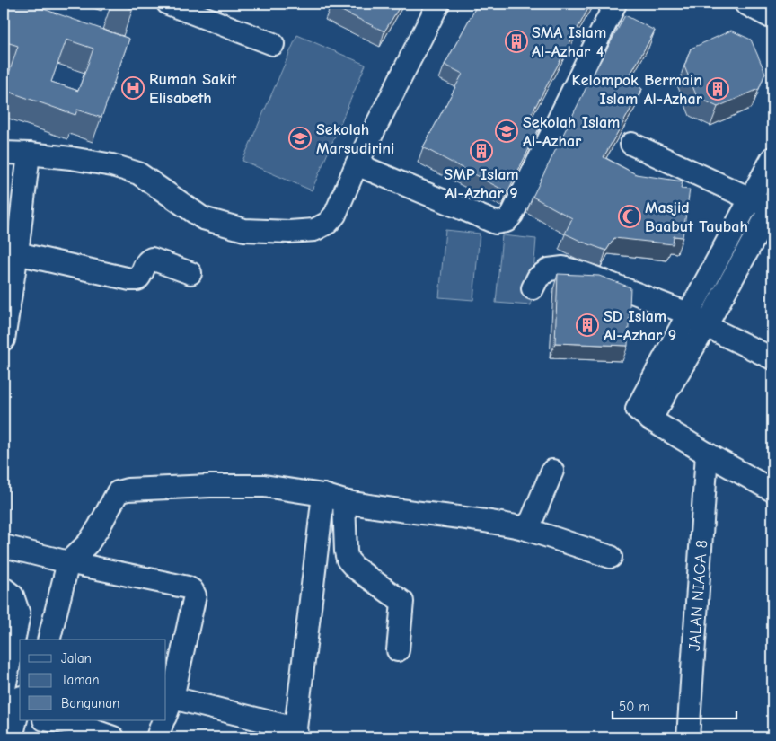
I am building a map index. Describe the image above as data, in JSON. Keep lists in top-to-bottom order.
{
  "streets": {
    "street": ["JALAN NIAGA 8"]
  },
  "places": {
    "building": [
      "SMA Islam Al-Azhar 4",
      "Kelompok Bermain Islam Al-Azhar",
      "SMP Islam Al-Azhar 9",
      "SD Islam Al-Azhar 9"
    ],
    "hospital": ["Rumah Sakit Elisabeth"],
    "school or university": ["Sekolah Islam Al-Azhar", "Sekolah Marsudirini"],
    "mosque": ["Masjid Baabut Taubah"]
  },
  "legend": ["Jalan", "Taman", "Bangunan"],
  "scale_bar": "50 m"
}
